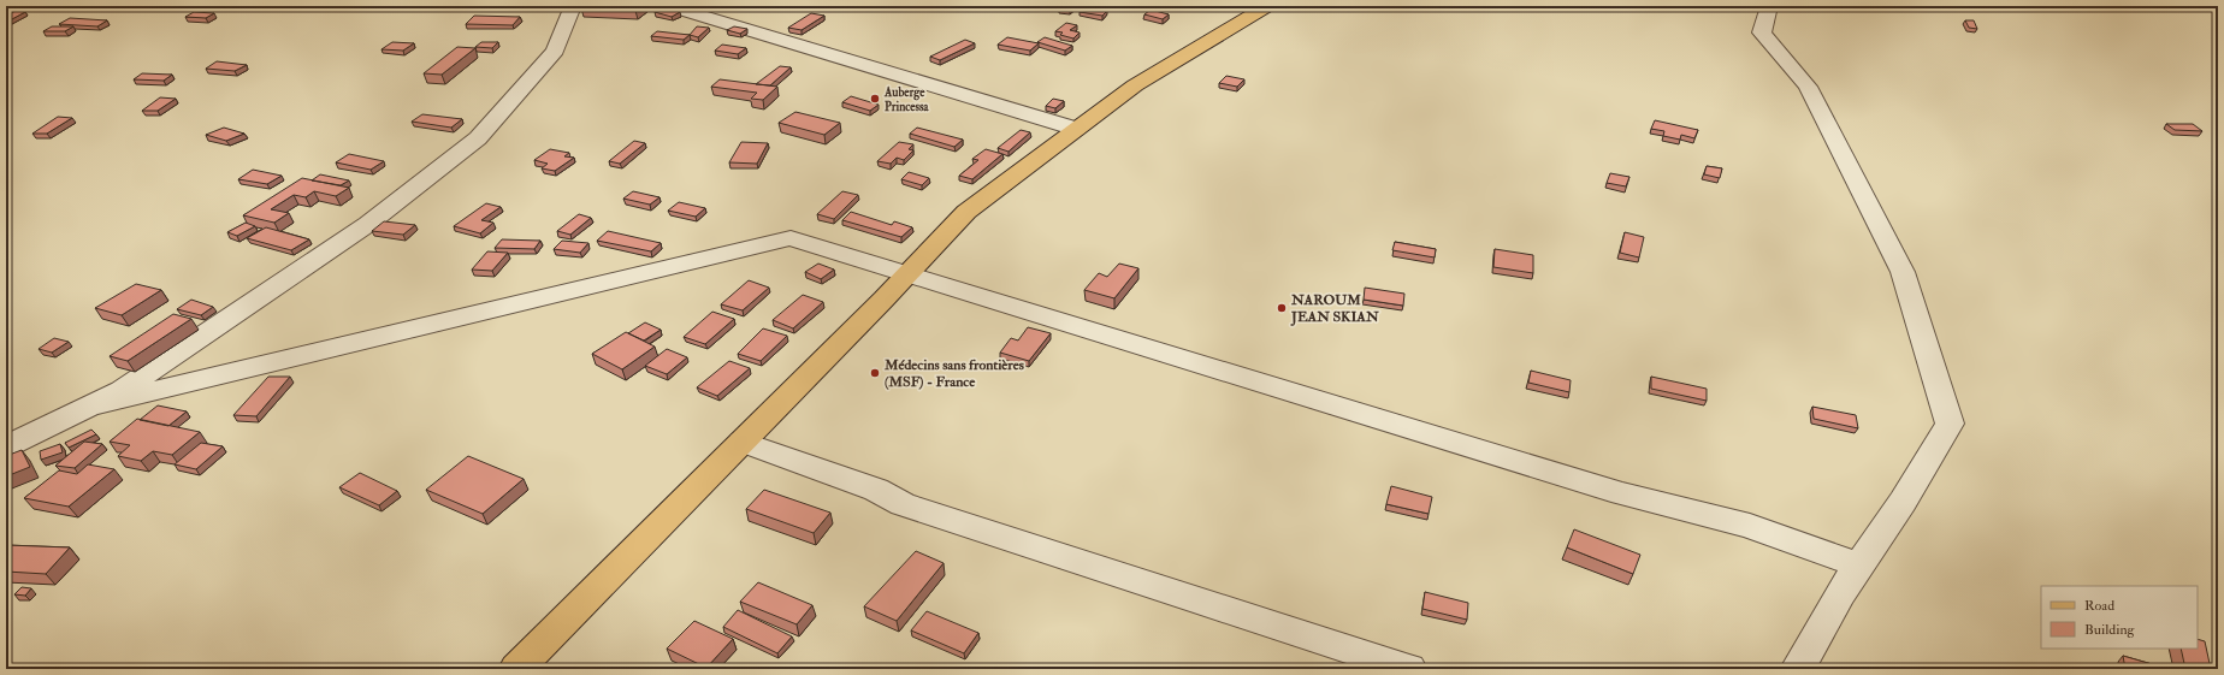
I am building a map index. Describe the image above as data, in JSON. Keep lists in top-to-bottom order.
{
  "places": ["Auberge Princessa", "NAROUM JEAN SKIAN", "Médecins sans frontières (MSF) - France"],
  "legend": ["Road", "Building"]
}
